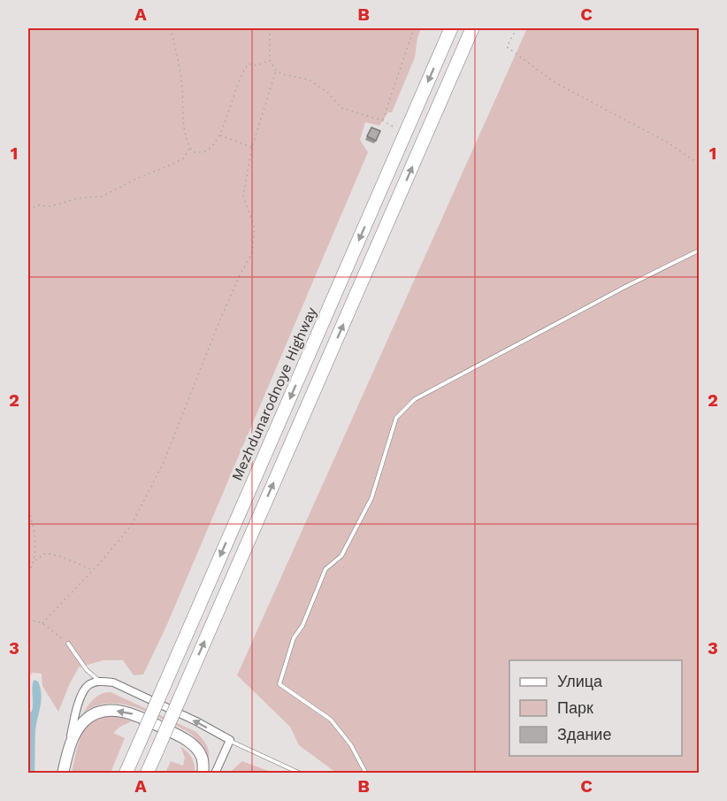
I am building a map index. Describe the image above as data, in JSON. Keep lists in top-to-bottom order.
{
  "streets": {
    "highway": ["Mezhdunarodnoye Highway"]
  },
  "legend": ["Улица", "Парк", "Здание"],
  "grid": {
    "columns": ["A", "B", "C"],
    "rows": ["1", "2", "3"]
  }
}
